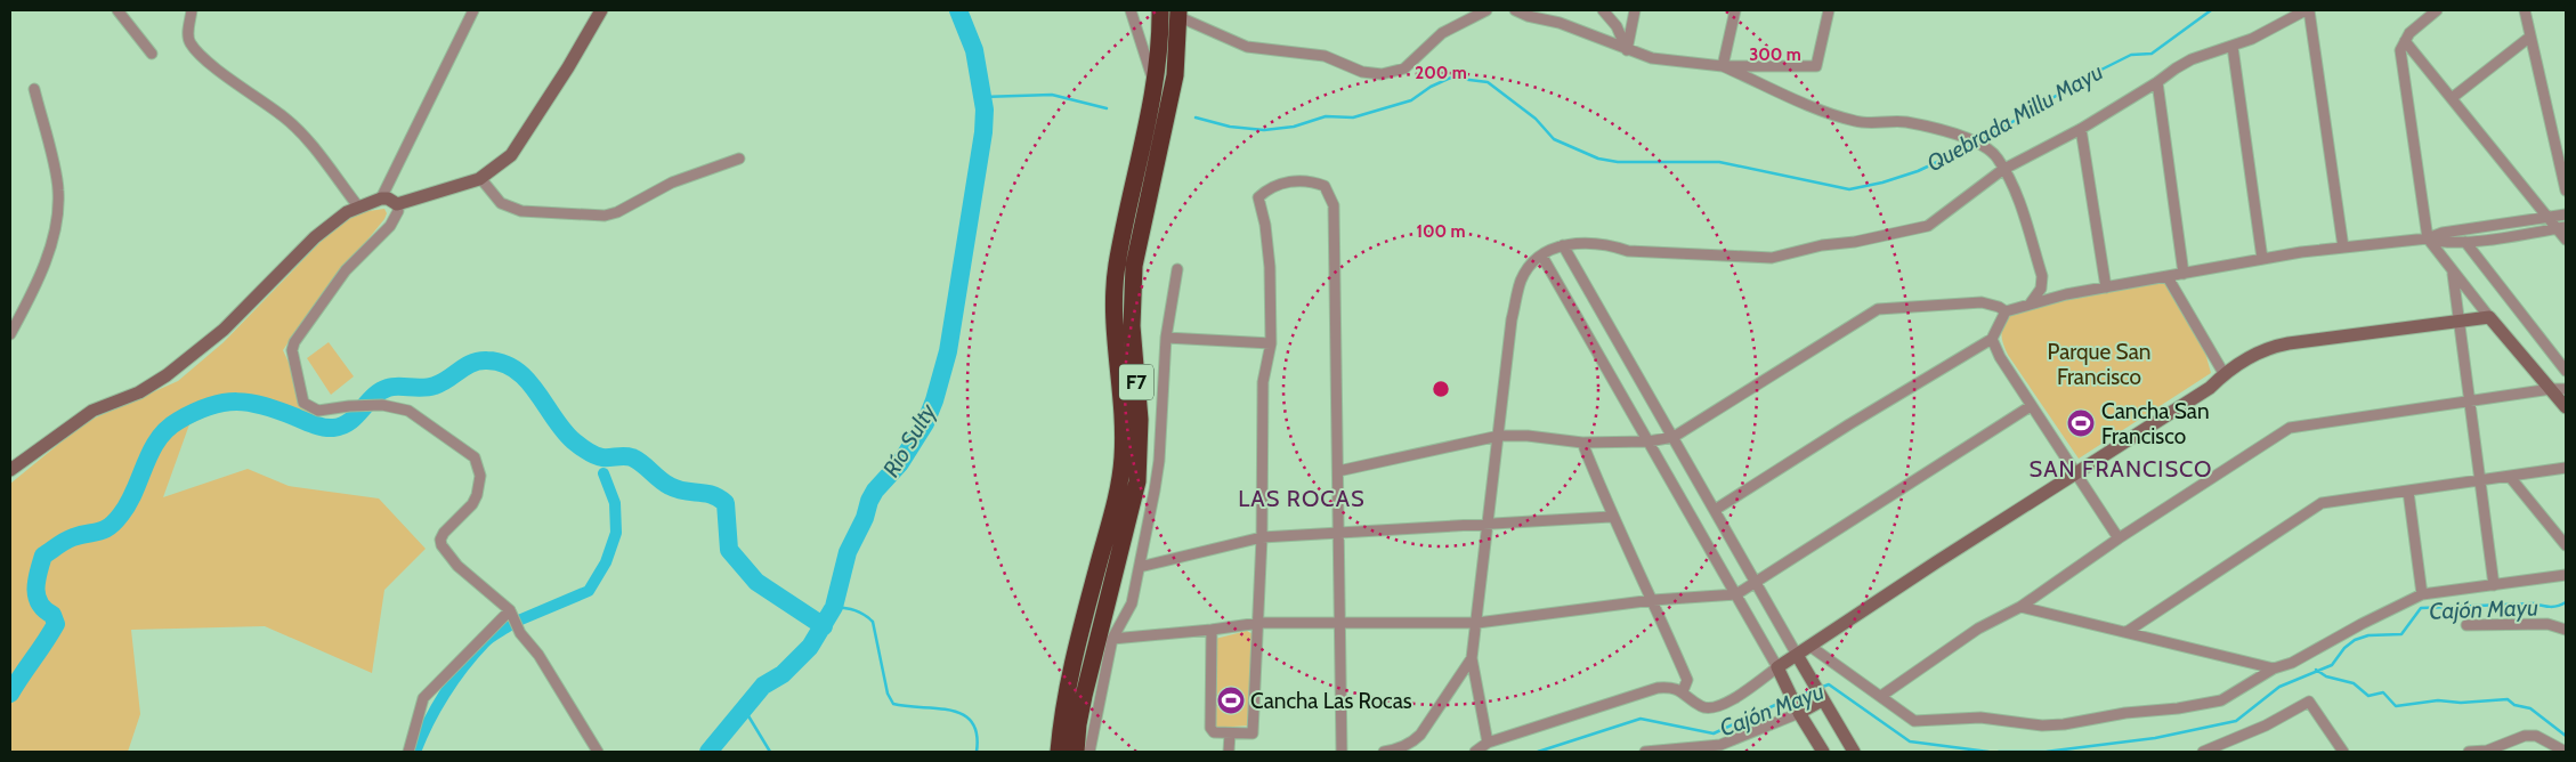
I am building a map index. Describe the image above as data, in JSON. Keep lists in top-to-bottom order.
{
  "streets": {
    "highway": ["F7"]
  },
  "districts": ["SAN FRANCISCO", "LAS ROCAS"],
  "water": ["Quebrada Millu Mayu", "Río Sulty", "Cajón Mayu"],
  "parks": ["Parque San Francisco"],
  "places": {
    "sports": ["Cancha San Francisco", "Cancha Las Rocas"]
  },
  "rings": ["300 m", "200 m", "100 m"]
}
